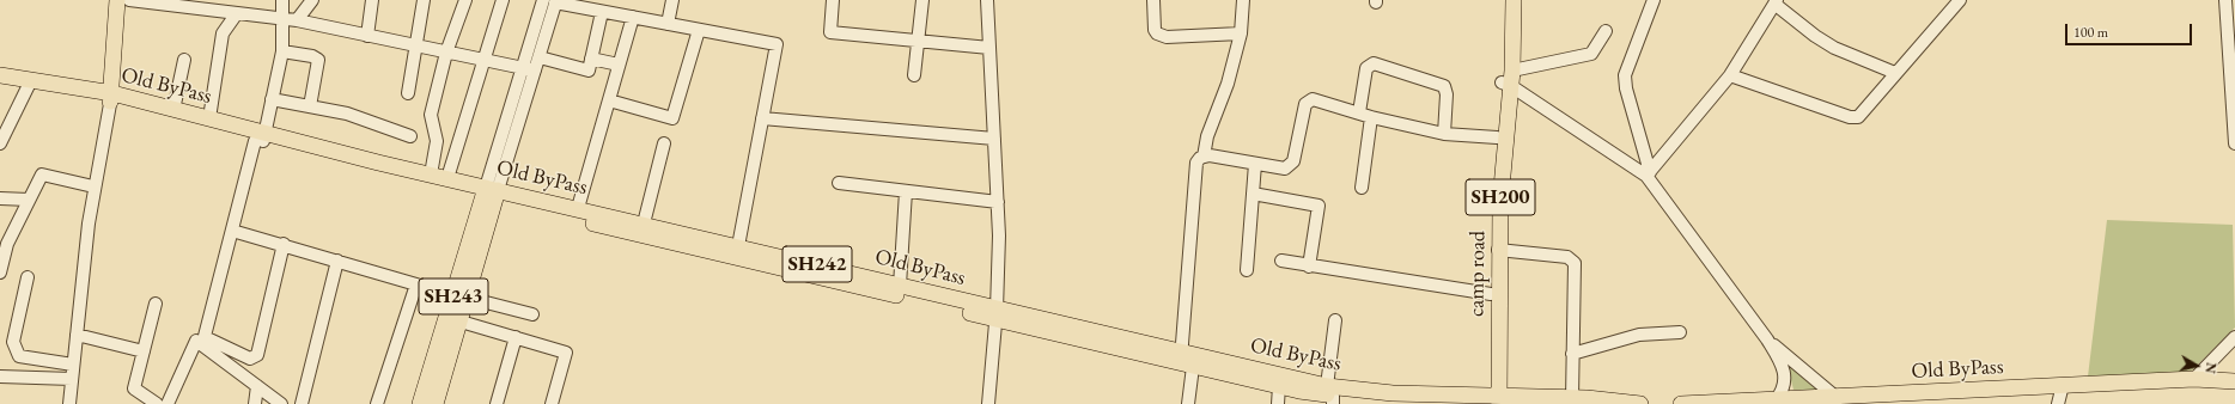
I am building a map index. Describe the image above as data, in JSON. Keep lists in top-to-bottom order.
{
  "streets": {
    "main road": [
      "Old ByPass",
      "SH200",
      "SH242",
      "camp road",
      "SH243"
    ]
  },
  "crossings": [
    ["Old ByPass", "camp road"],
    ["Old ByPass", "SH243"]
  ],
  "scale_bar": "100 m",
  "north": "right"
}
